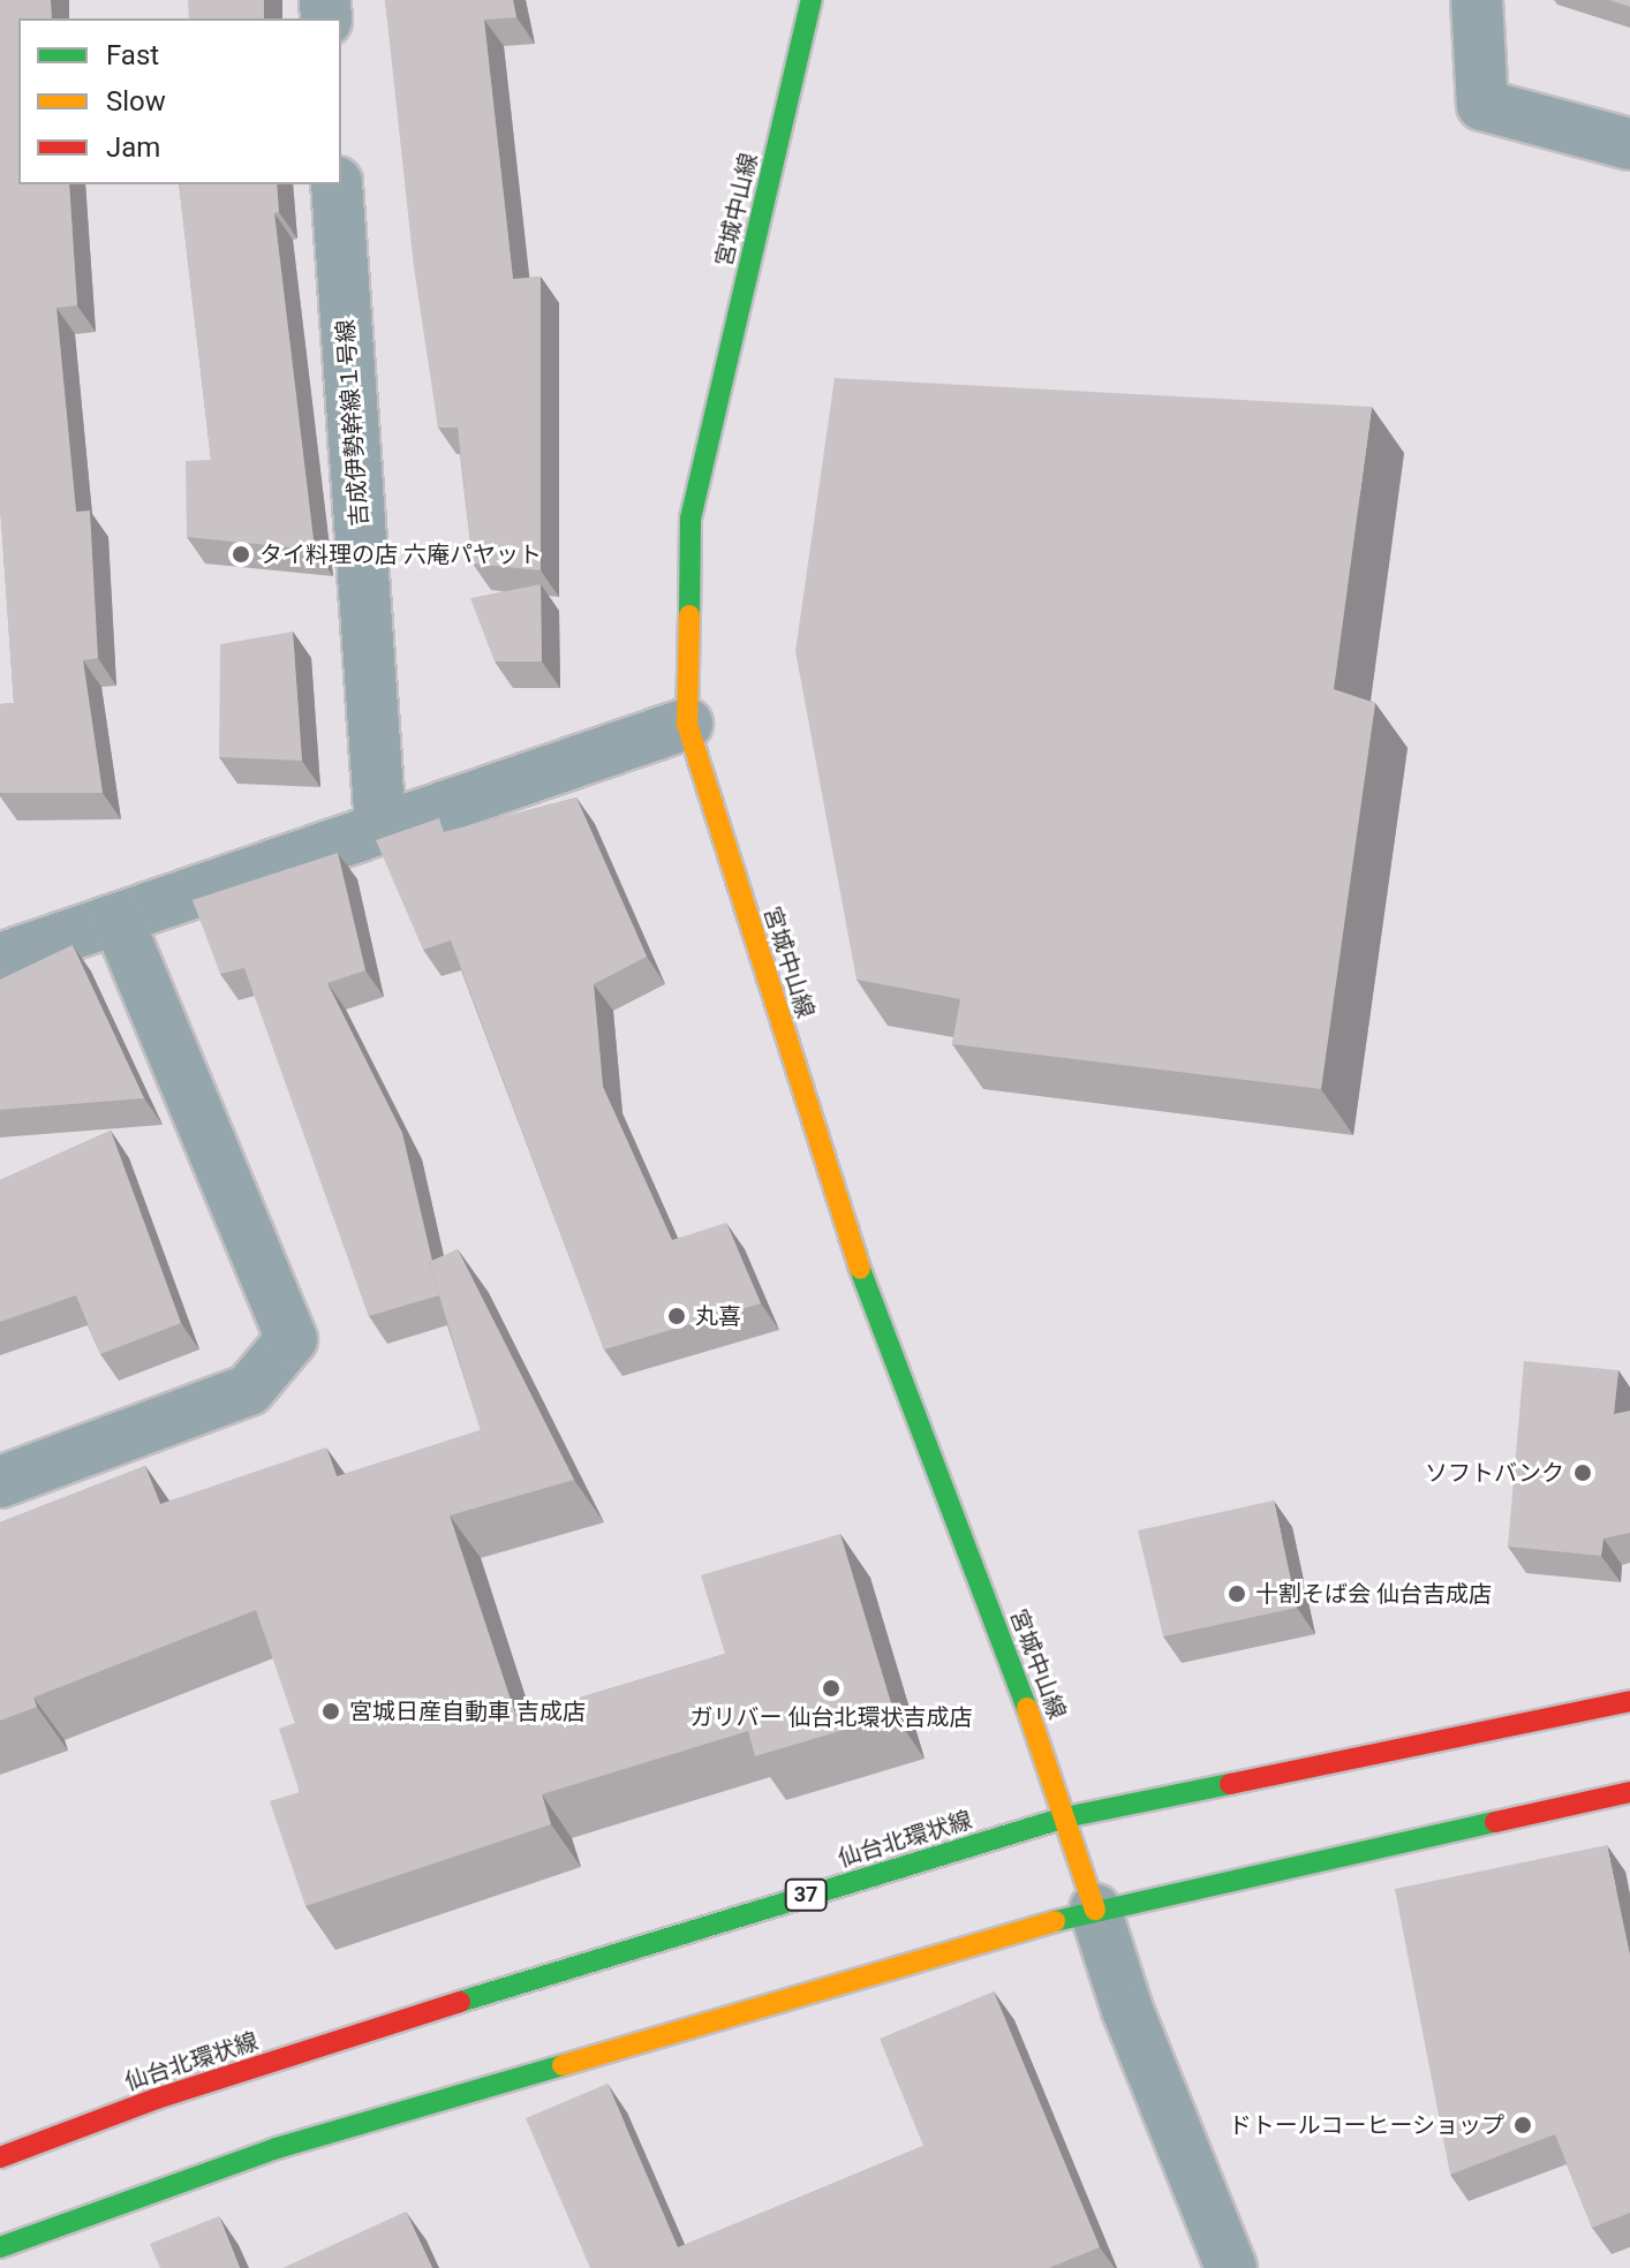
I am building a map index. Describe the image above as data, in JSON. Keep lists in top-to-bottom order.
{
  "streets": {
    "main road": ["宮城中山線", "仙台北環状線", "37"],
    "street": ["吉成伊勢幹線１号線"]
  },
  "crossings": [
    ["宮城中山線", "仙台北環状線"]
  ],
  "places": [
    "タイ料理の店 六庵パヤット",
    "丸喜",
    "ソフトバンク",
    "十割そば会 仙台吉成店",
    "ガリバー 仙台北環状吉成店",
    "宮城日産自動車 吉成店",
    "ドトールコーヒーショップ"
  ],
  "legend": ["Fast", "Slow", "Jam"]
}
